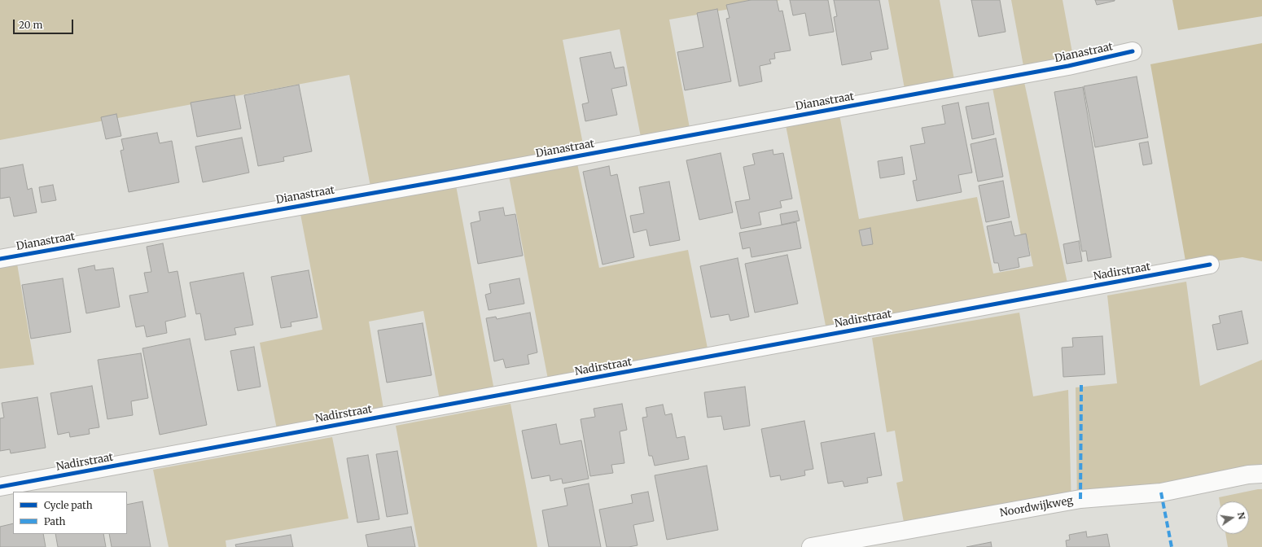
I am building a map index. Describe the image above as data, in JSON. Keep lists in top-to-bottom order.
{
  "streets": {
    "street": ["Dianastraat", "Nadirstraat", "Noordwijkweg"]
  },
  "legend": ["Cycle path", "Path"],
  "scale_bar": "20 m",
  "north": "right"
}
